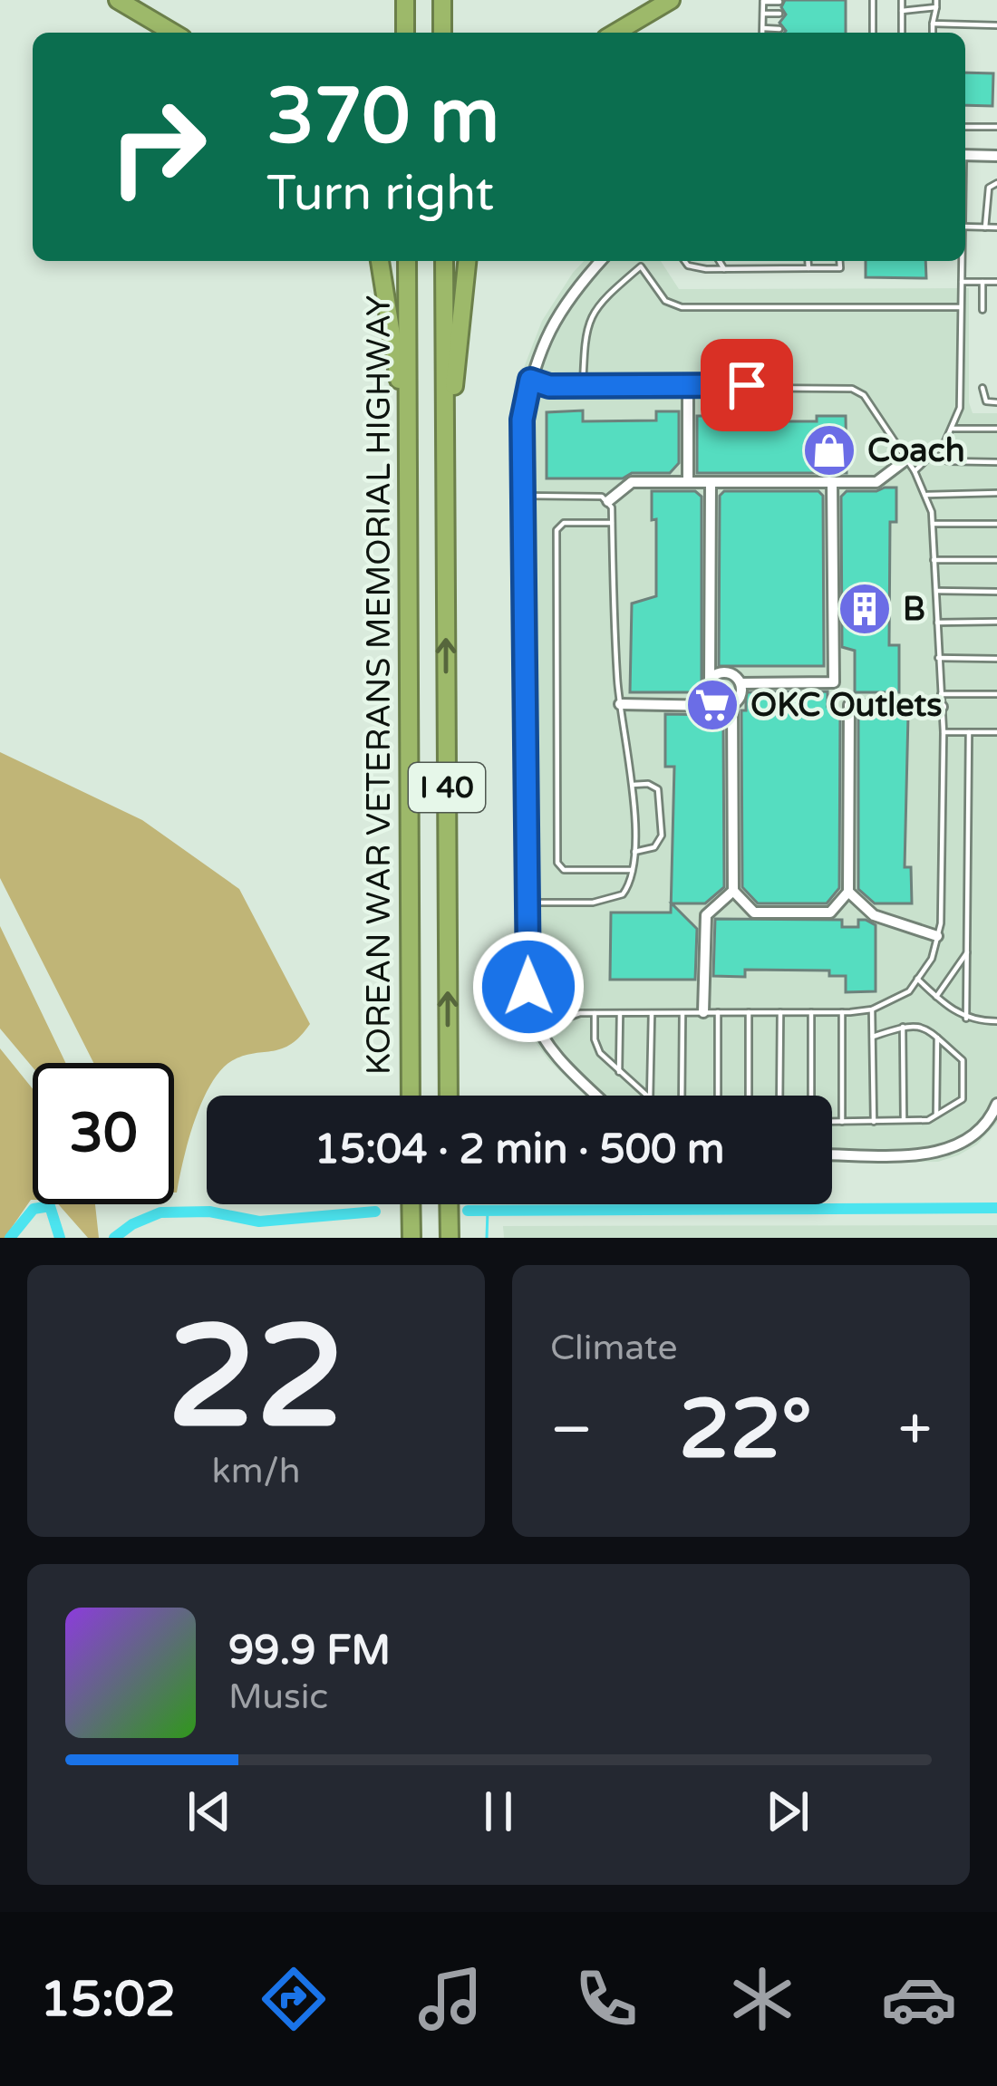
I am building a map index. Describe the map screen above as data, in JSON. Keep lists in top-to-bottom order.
{
  "streets": {
    "highway": ["KOREAN WAR VETERANS MEMORIAL HIGHWAY", "I 40"]
  },
  "places": {
    "shop": ["Coach"],
    "building": ["B"],
    "supermarket": ["OKC Outlets"]
  },
  "page": {
    "turn": ["370 m", "Turn right"],
    "limit": "30",
    "trip": "15:04 · 2 min · 500 m",
    "tile": [
      ["22", "km/h"],
      "Climate"
    ],
    "heat": ["−", "22°", "+"],
    "song": ["99.9 FM", "Music"],
    "tabs": "15:02"
  }
}
